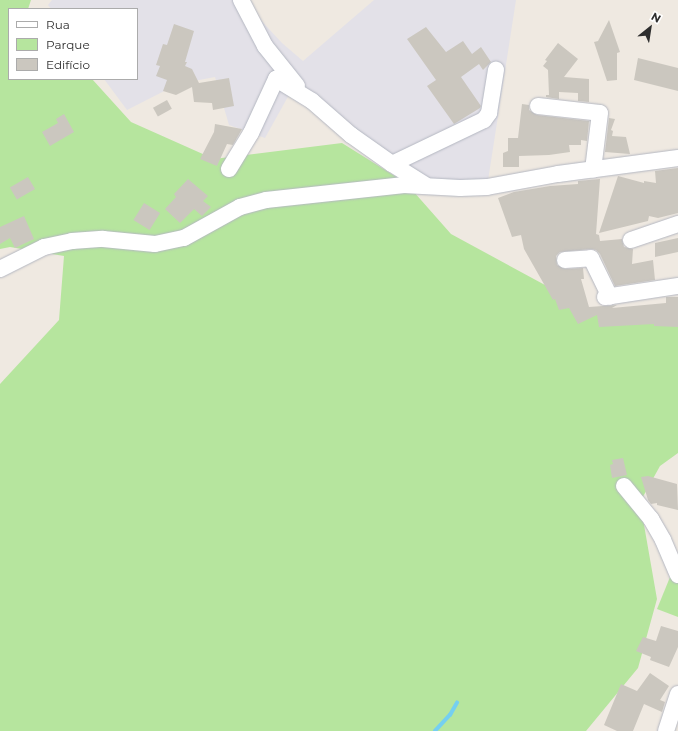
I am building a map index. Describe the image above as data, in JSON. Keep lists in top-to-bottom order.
{
  "legend": ["Rua", "Parque", "Edifício"],
  "north": "top right"
}
